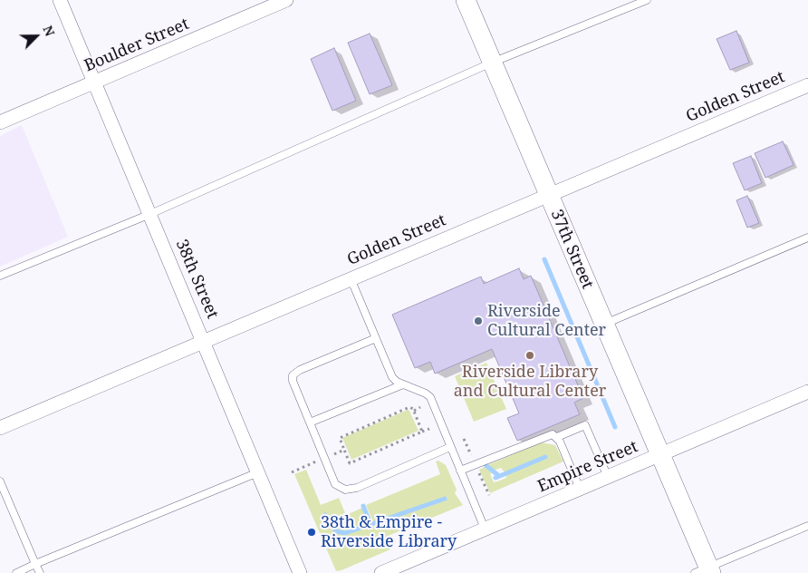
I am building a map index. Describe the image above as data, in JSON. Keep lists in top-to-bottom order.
{
  "streets": {
    "main road": ["37th Street"],
    "street": [
      "Boulder Street",
      "Golden Street",
      "38th Street",
      "Empire Street"
    ]
  },
  "crossings": [
    ["Boulder Street", "38th Street"],
    ["Golden Street", "37th Street"],
    ["Golden Street", "38th Street"],
    ["37th Street", "Empire Street"]
  ],
  "places": ["Riverside Cultural Center", "Riverside Library and Cultural Center", "38th & Empire - Riverside Library"],
  "north": "top right"
}
